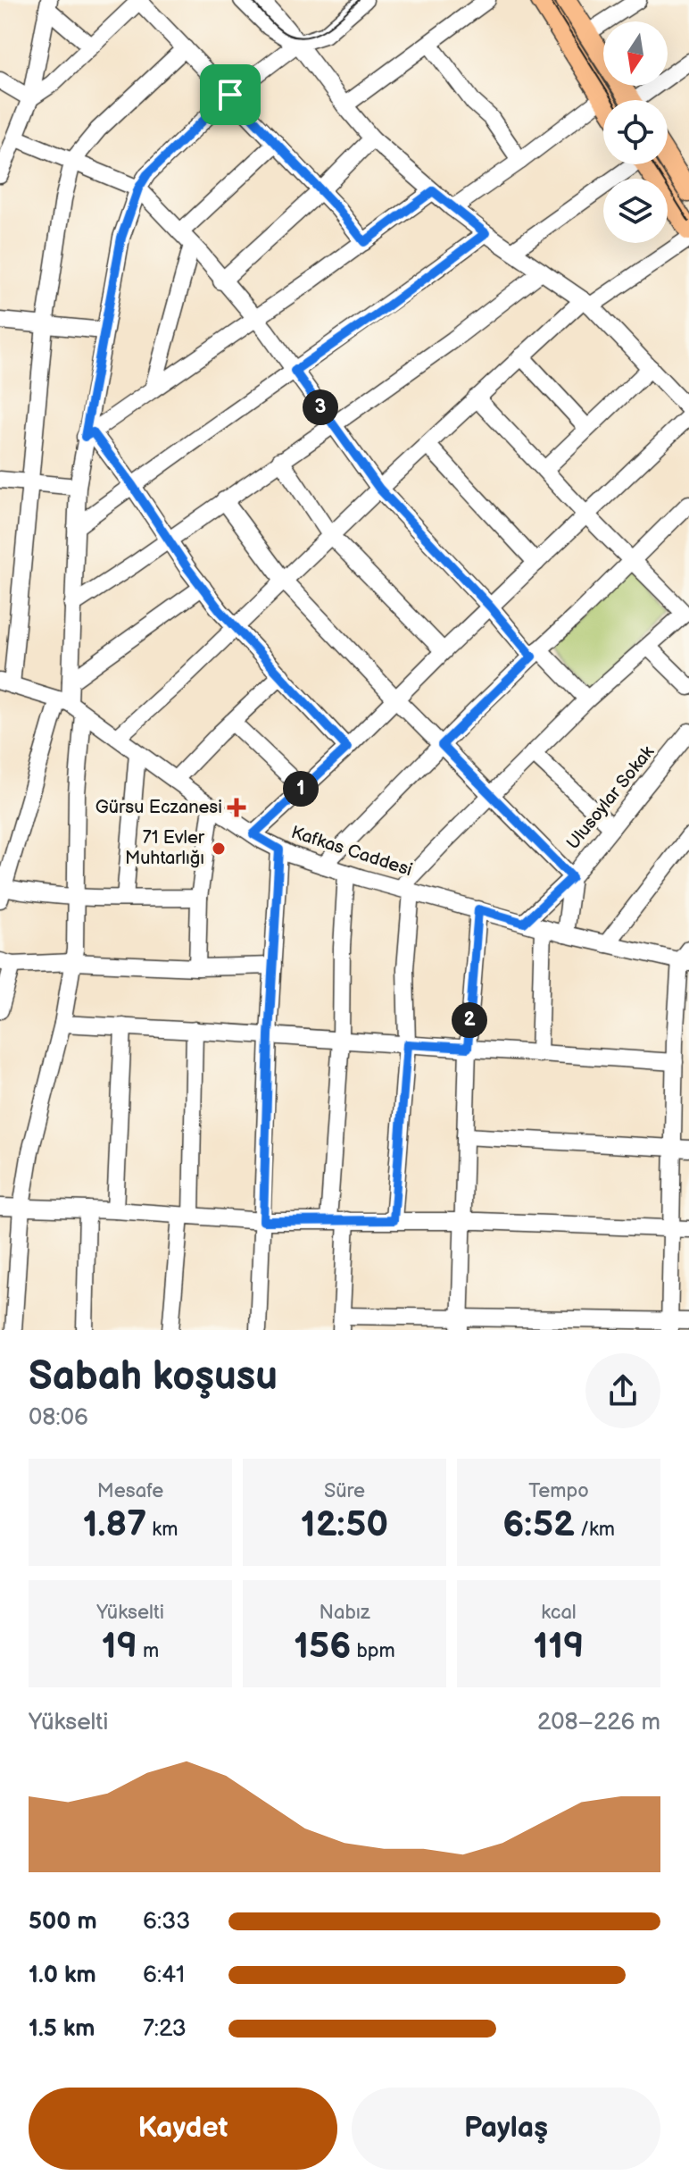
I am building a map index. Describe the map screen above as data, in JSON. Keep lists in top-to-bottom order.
{
  "streets": {
    "street": ["Ulusoylar Sokak", "Kafkas Caddesi"]
  },
  "crossings": [
    ["Ulusoylar Sokak", "Kafkas Caddesi"]
  ],
  "places": {
    "health": ["Gürsu Eczanesi"],
    "other": ["71 Evler Muhtarlığı"]
  },
  "north": "bottom",
  "page": {
    "pins": ["3", "1", "2"],
    "heading": ["Sabah koşusu", "08:06"],
    "stats": [
      ["Mesafe", "1.87 km"],
      ["Süre", "12:50"],
      ["Tempo", "6:52 /km"],
      ["Yükselti", "19 m"],
      ["Nabız", "156 bpm"],
      ["kcal", "119"]
    ],
    "chart": ["Yükselti", "208–226 m"],
    "list": [
      {
        "name": "500 m",
        "note": "6:33"
      },
      {
        "name": "1.0 km",
        "note": "6:41"
      },
      {
        "name": "1.5 km",
        "note": "7:23"
      }
    ],
    "buttons": ["Kaydet", "Paylaş"]
  }
}
